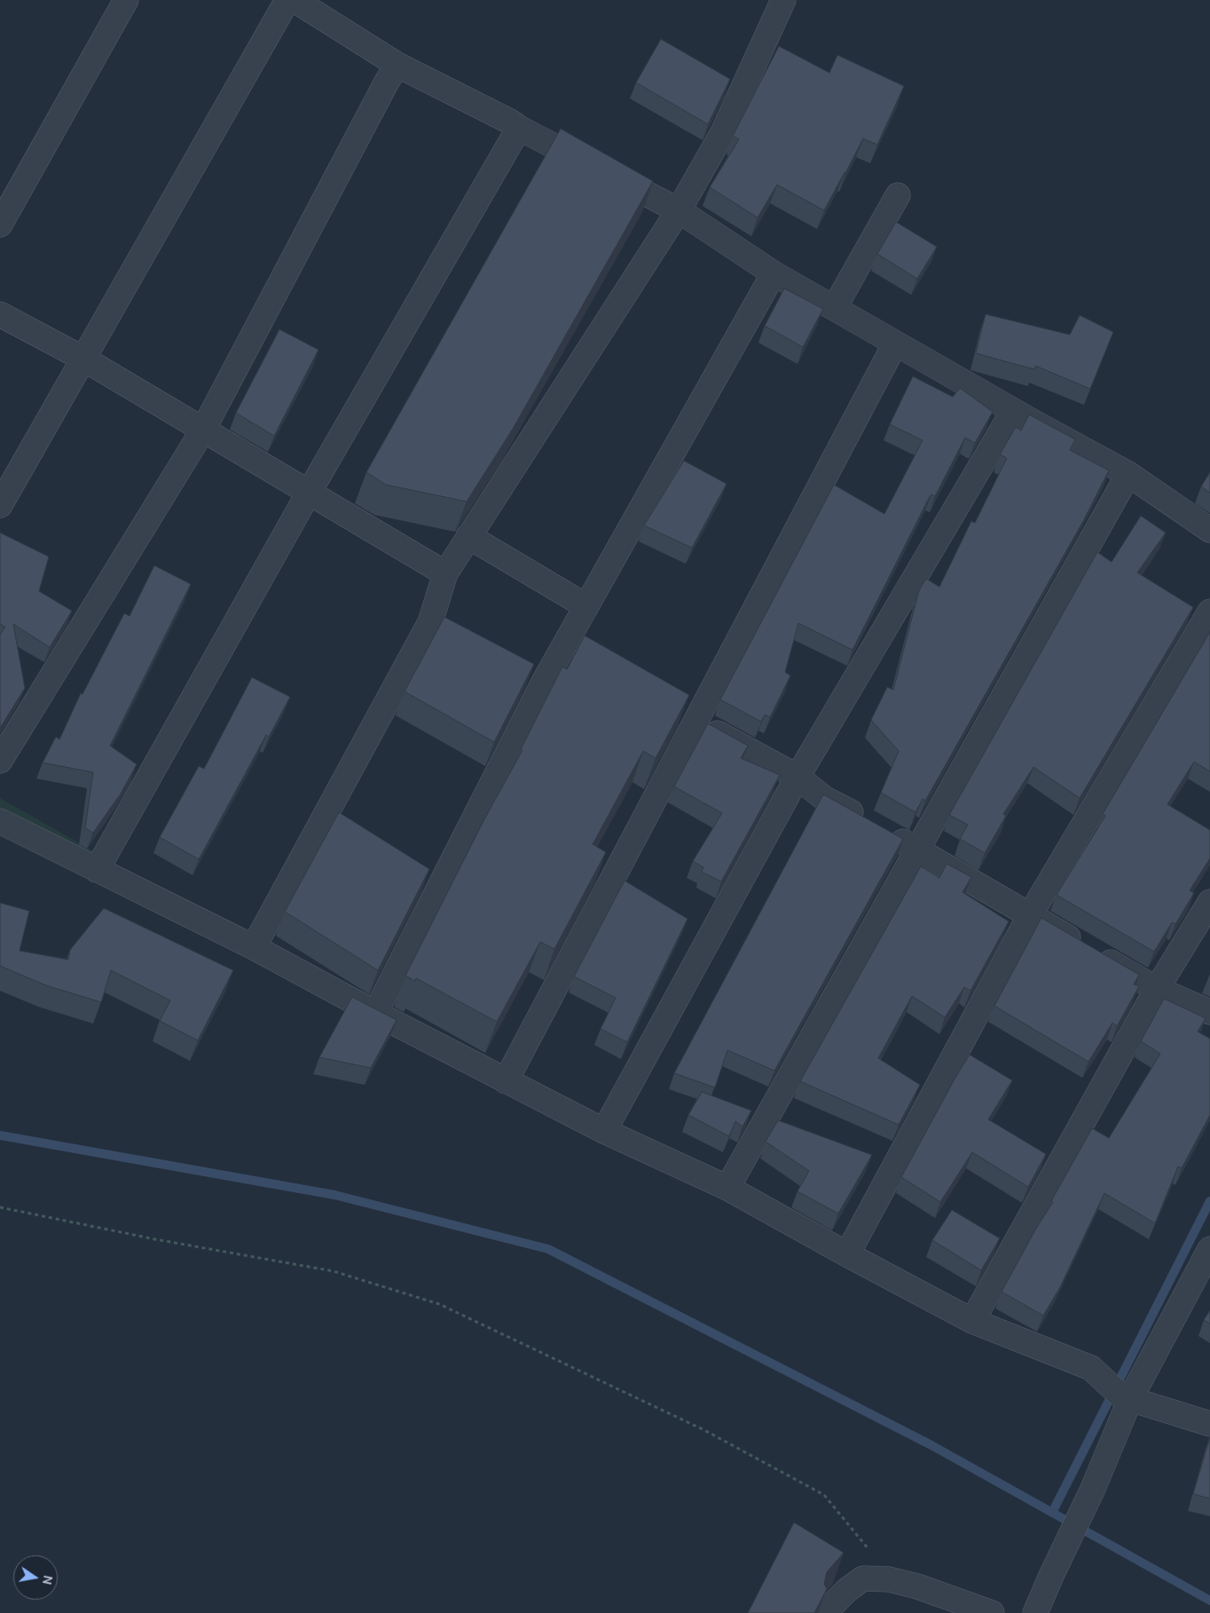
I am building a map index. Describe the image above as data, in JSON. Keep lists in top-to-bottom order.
{
  "north": "right"
}
